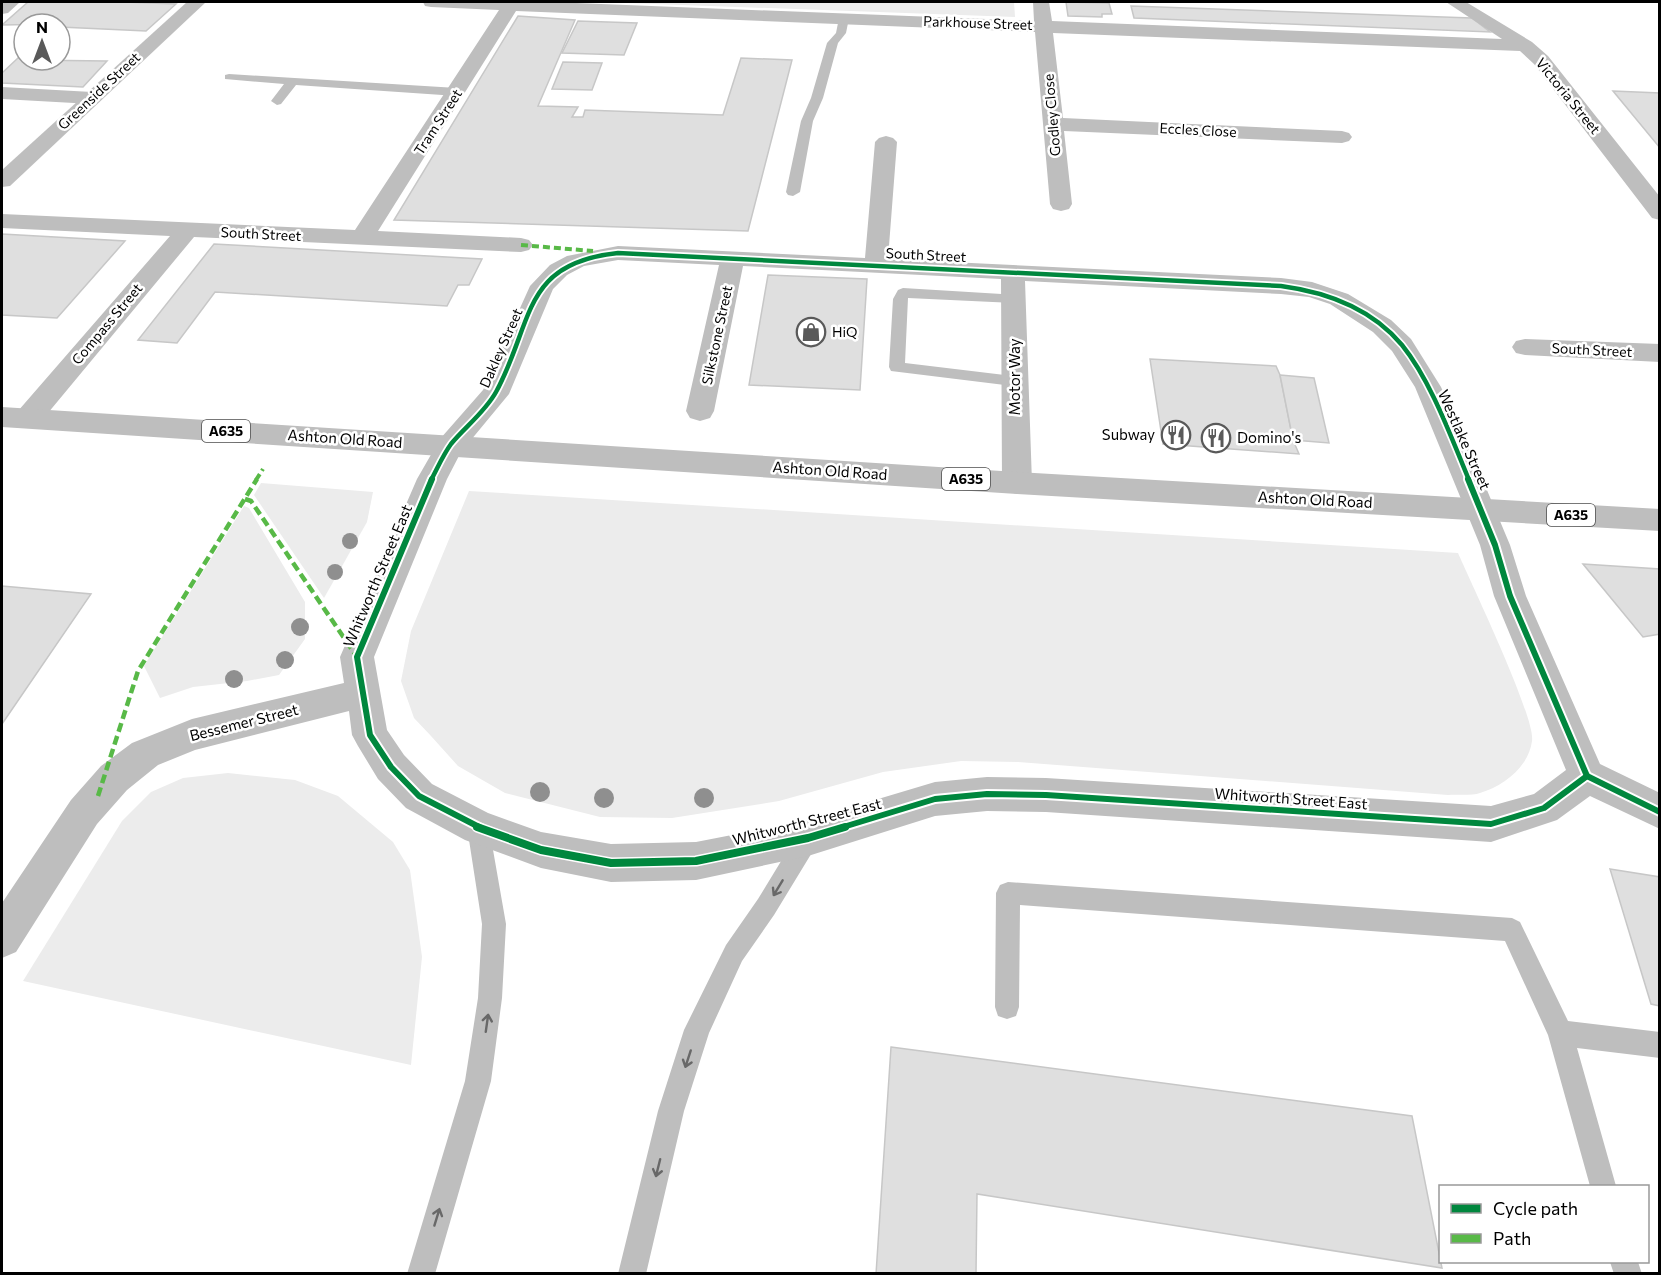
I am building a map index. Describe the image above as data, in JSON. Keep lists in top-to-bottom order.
{
  "streets": {
    "main road": [
      "Parkhouse Street",
      "Greenside Street",
      "Victoria Street",
      "Godley Close",
      "Tram Street",
      "Eccles Close",
      "South Street",
      "Compass Street",
      "Silkstone Street",
      "Dakley Street",
      "Motor Way",
      "A635",
      "Ashton Old Road",
      "Westlake Street",
      "Whitworth Street East",
      "Bessemer Street"
    ]
  },
  "crossings": [
    ["Parkhouse Street", "Victoria Street"],
    ["Parkhouse Street", "Godley Close"],
    ["Parkhouse Street", "Tram Street"],
    ["Godley Close", "Eccles Close"],
    ["Tram Street", "South Street"],
    ["South Street", "Compass Street"],
    ["South Street", "Silkstone Street"],
    ["South Street", "Dakley Street"],
    ["South Street", "Motor Way"],
    ["South Street", "Westlake Street"],
    ["Compass Street", "Ashton Old Road"],
    ["Dakley Street", "Ashton Old Road"],
    ["Dakley Street", "Whitworth Street East"],
    ["Motor Way", "Ashton Old Road"],
    ["Ashton Old Road", "Westlake Street"],
    ["Ashton Old Road", "Whitworth Street East"],
    ["Whitworth Street East", "Bessemer Street"]
  ],
  "places": {
    "shop": ["HiQ"],
    "restaurant": ["Subway", "Domino's"]
  },
  "legend": ["Cycle path", "Path"],
  "north": "top"
}
